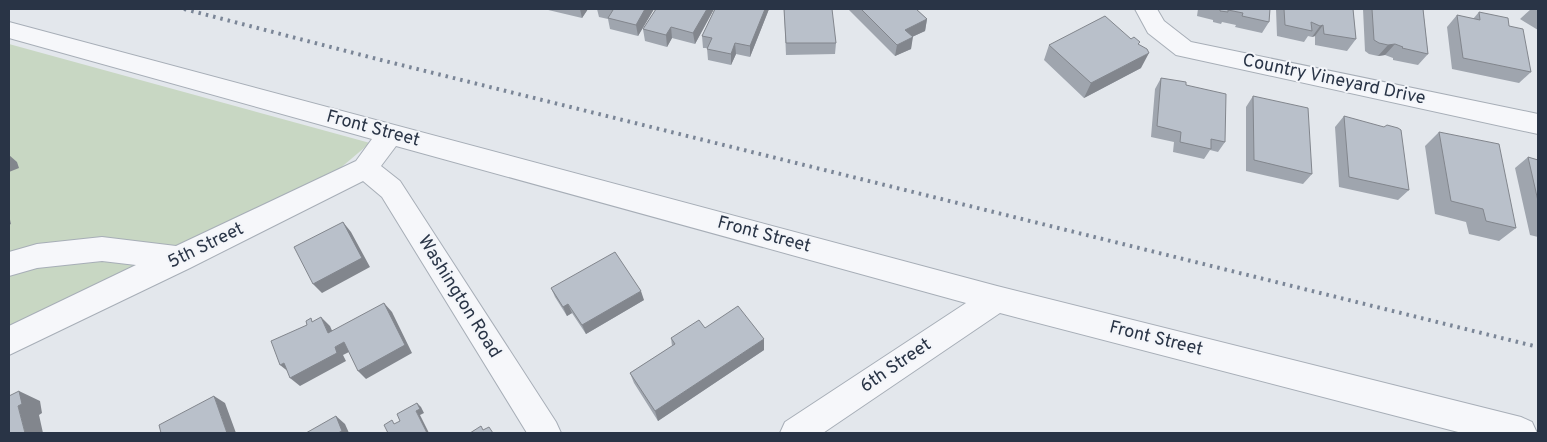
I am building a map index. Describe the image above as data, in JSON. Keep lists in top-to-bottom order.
{
  "streets": {
    "street": [
      "Country Vineyard Drive",
      "Front Street",
      "5th Street",
      "Washington Road",
      "6th Street"
    ]
  },
  "crossings": [
    ["Front Street", "5th Street"],
    ["Front Street", "6th Street"],
    ["5th Street", "Washington Road"]
  ]
}
